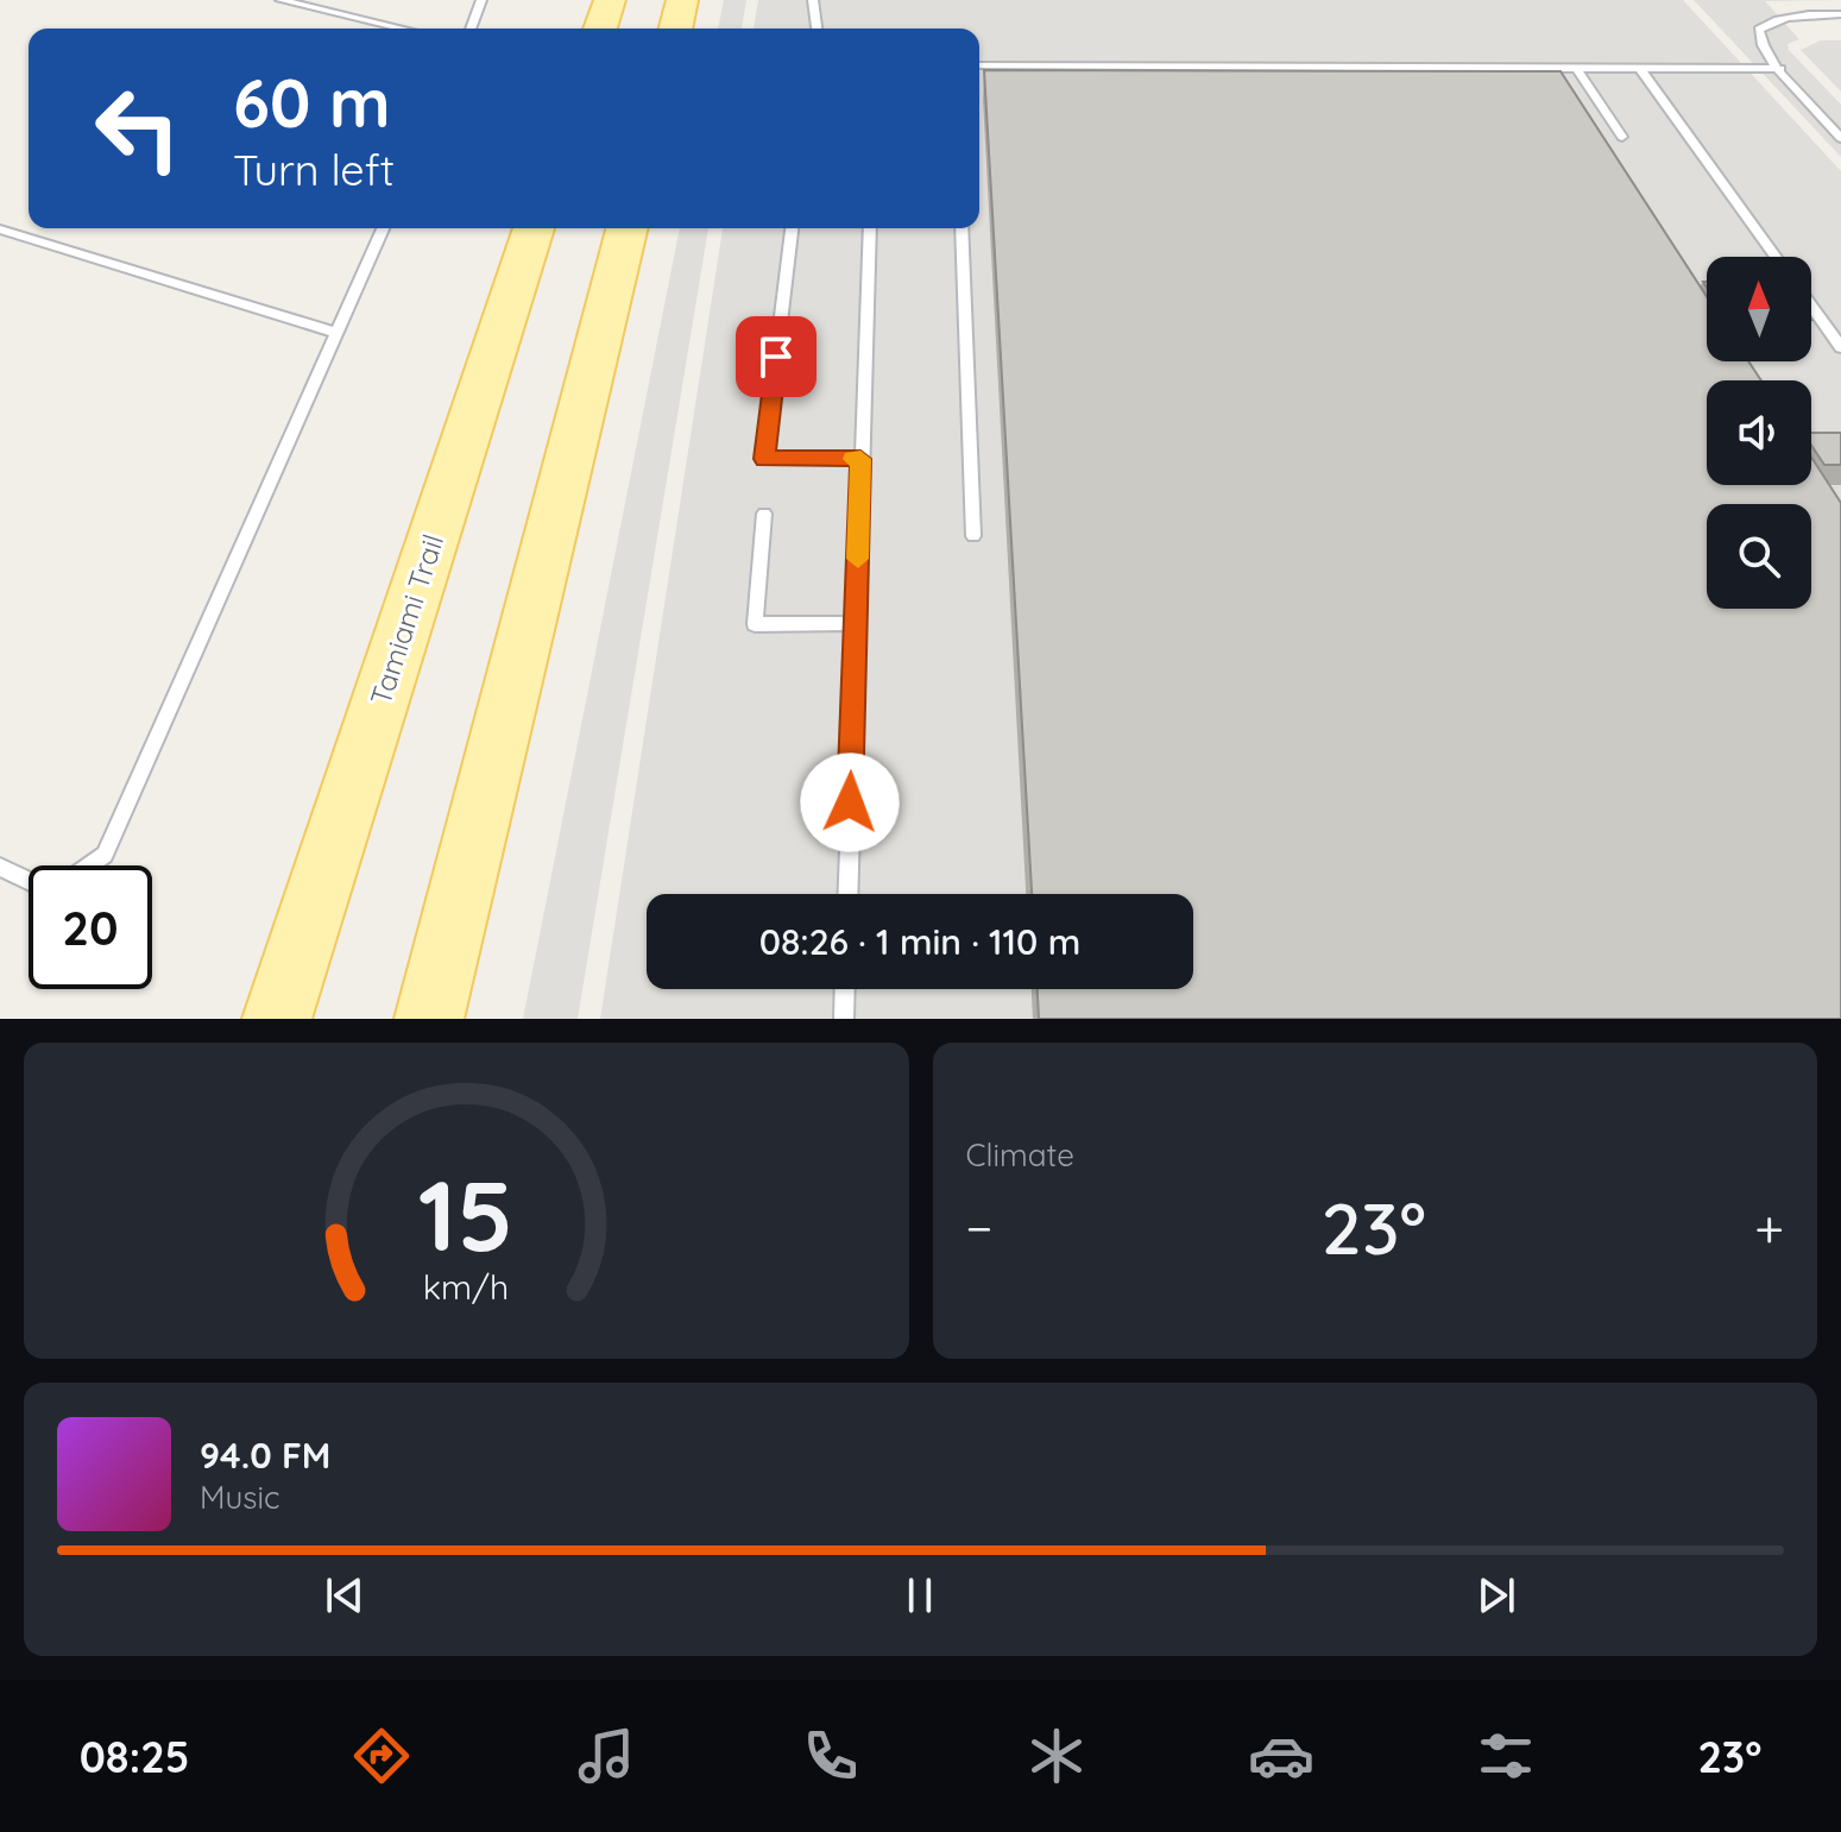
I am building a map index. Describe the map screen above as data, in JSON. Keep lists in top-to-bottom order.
{
  "streets": {
    "main road": ["Tamiami Trail"]
  },
  "north": "top",
  "page": {
    "turn": ["60 m", "Turn left"],
    "limit": "20",
    "trip": "08:26 · 1 min · 110 m",
    "tile": "Climate",
    "heat": ["−", "23°", "+"],
    "song": ["94.0 FM", "Music"],
    "tabs": ["08:25", "23°"],
    "gauge": ["15", "km/h"]
  }
}
